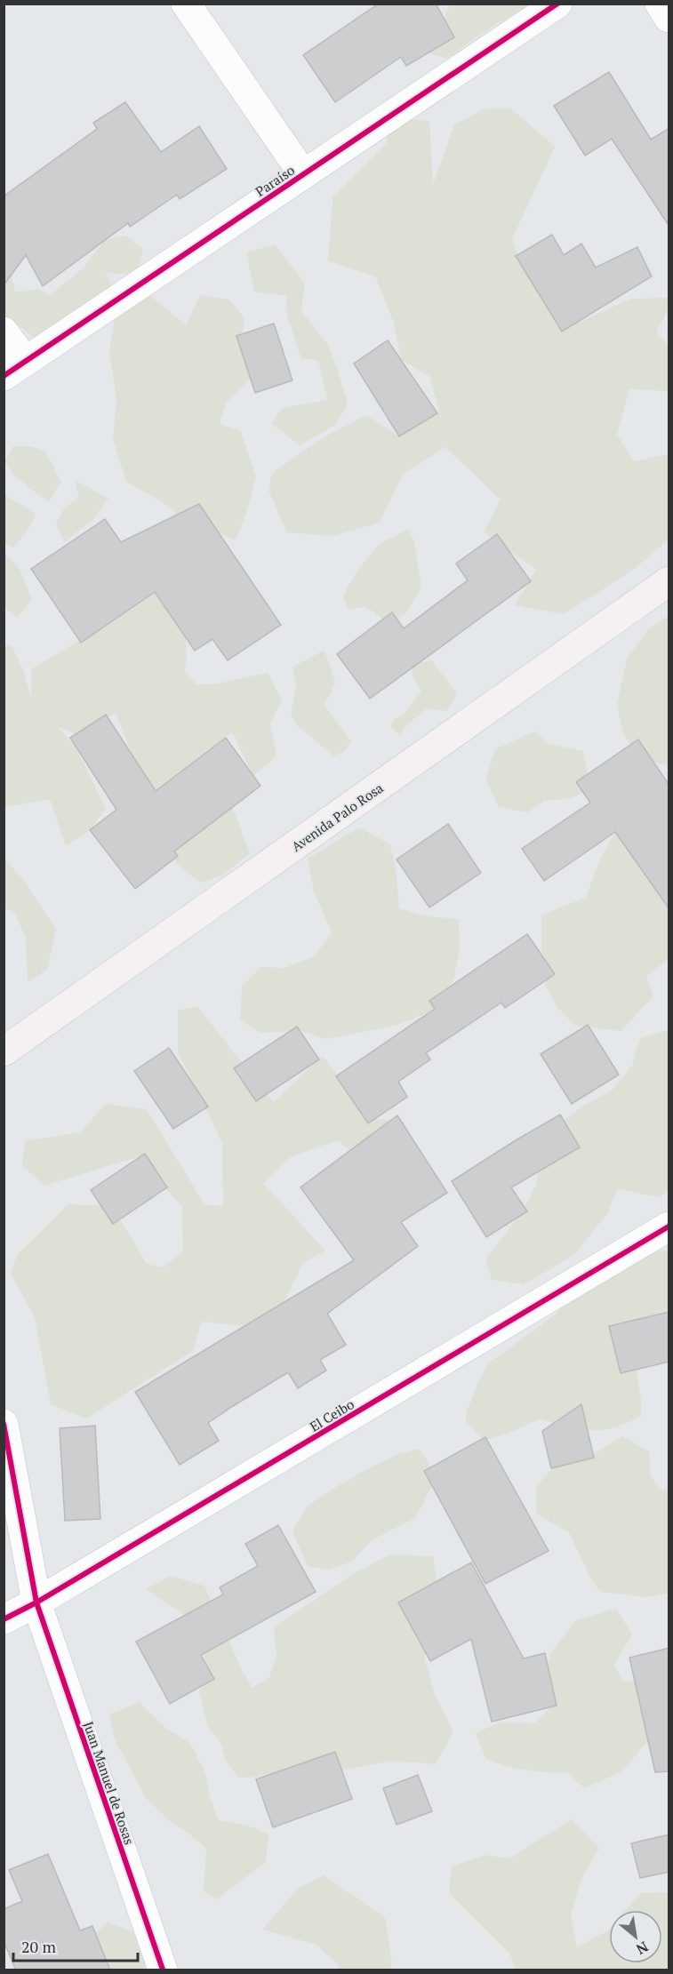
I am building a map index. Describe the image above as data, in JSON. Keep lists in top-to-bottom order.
{
  "streets": {
    "main road": ["Avenida Palo Rosa"],
    "street": ["Paraíso", "El Ceibo", "Juan Manuel de Rosas"]
  },
  "crossings": [
    ["El Ceibo", "Juan Manuel de Rosas"]
  ],
  "scale_bar": "20 m",
  "north": "bottom right"
}
